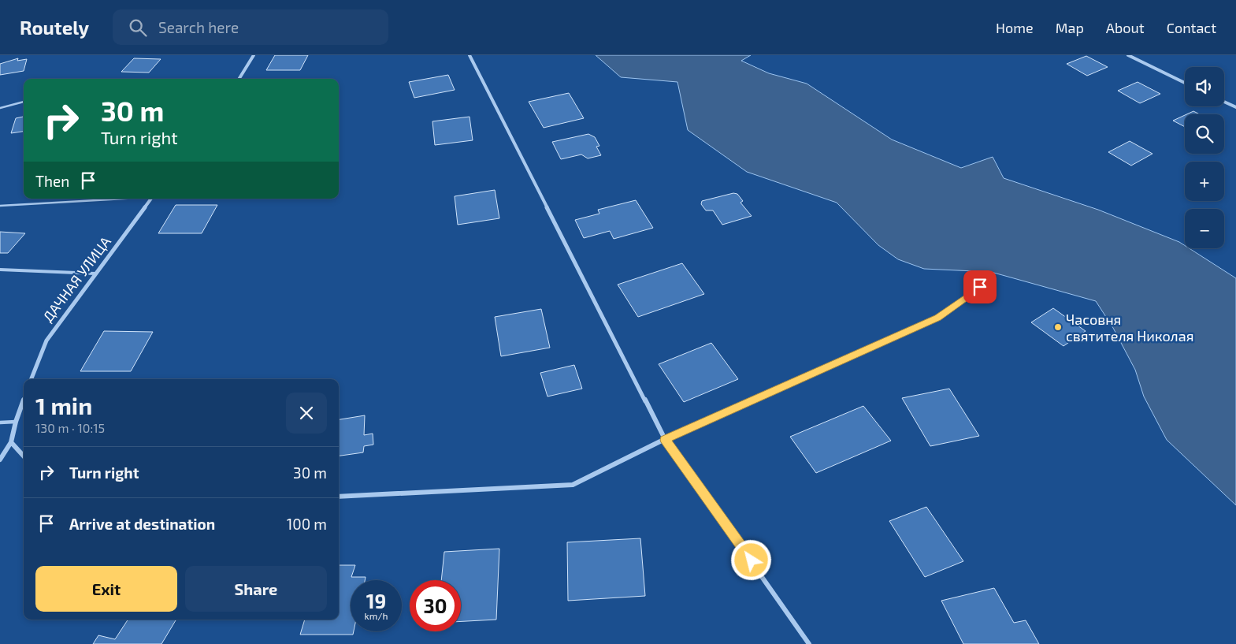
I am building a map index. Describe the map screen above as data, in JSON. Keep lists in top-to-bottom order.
{
  "streets": {
    "street": ["ДАЧНАЯ УЛИЦА"]
  },
  "places": ["Часовня святителя Николая"],
  "page": {
    "header": "Routely",
    "search": "Search here",
    "nav": [
      "Home",
      "Map",
      "About",
      "Contact"
    ],
    "map_buttons": ["+", "−"],
    "turn": ["30 m", "Turn right"],
    "then": "Then",
    "heading": ["1 min", "130 m · 10:15"],
    "list": [
      {
        "name": "Turn right",
        "value": "30 m"
      },
      {
        "name": "Arrive at destination",
        "value": "100 m"
      }
    ],
    "buttons": ["Exit", "Share"],
    "speed": "19 km/h",
    "limit": "30"
  }
}
